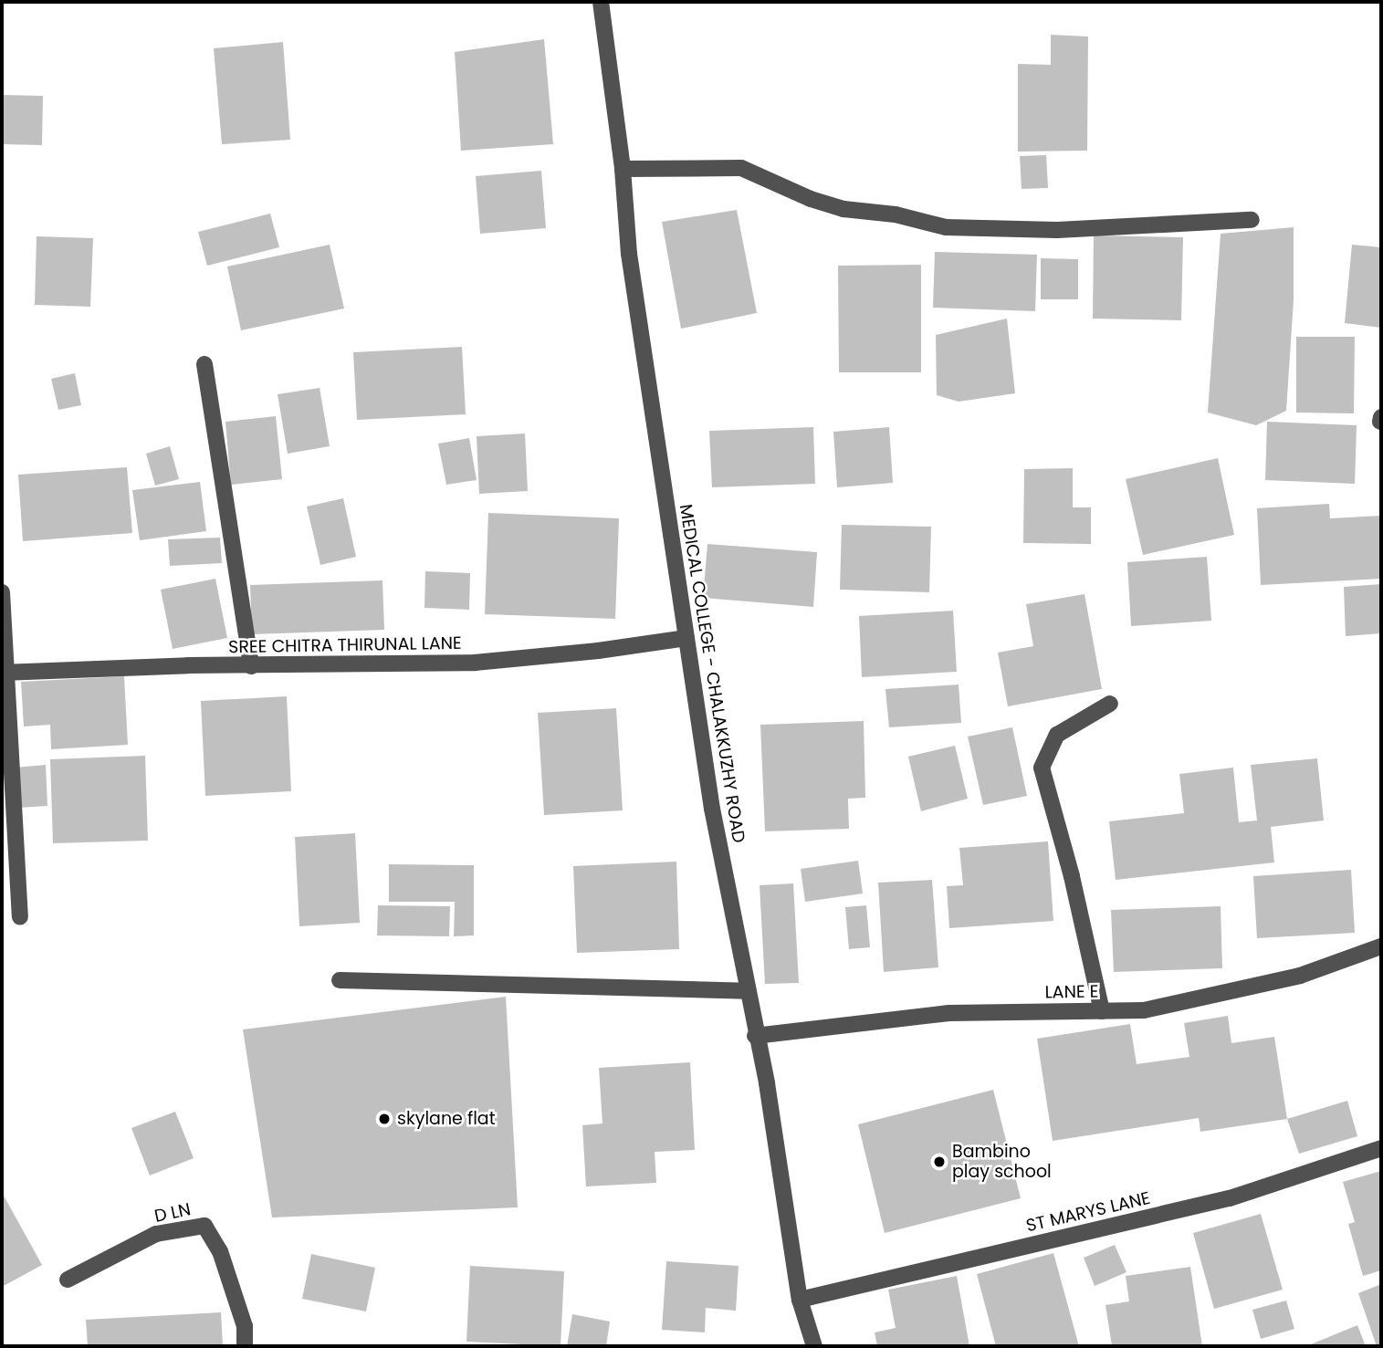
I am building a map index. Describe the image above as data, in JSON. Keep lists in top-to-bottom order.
{
  "streets": {
    "street": [
      "SREE CHITRA THIRUNAL LANE",
      "MEDICAL COLLEGE - CHALAKKUZHY ROAD",
      "LANE E",
      "ST MARYS LANE",
      "D LN"
    ]
  },
  "crossings": [
    ["SREE CHITRA THIRUNAL LANE", "MEDICAL COLLEGE - CHALAKKUZHY ROAD"],
    ["MEDICAL COLLEGE - CHALAKKUZHY ROAD", "LANE E"],
    ["MEDICAL COLLEGE - CHALAKKUZHY ROAD", "ST MARYS LANE"]
  ],
  "places": ["skylane flat", "Bambino play school"]
}
